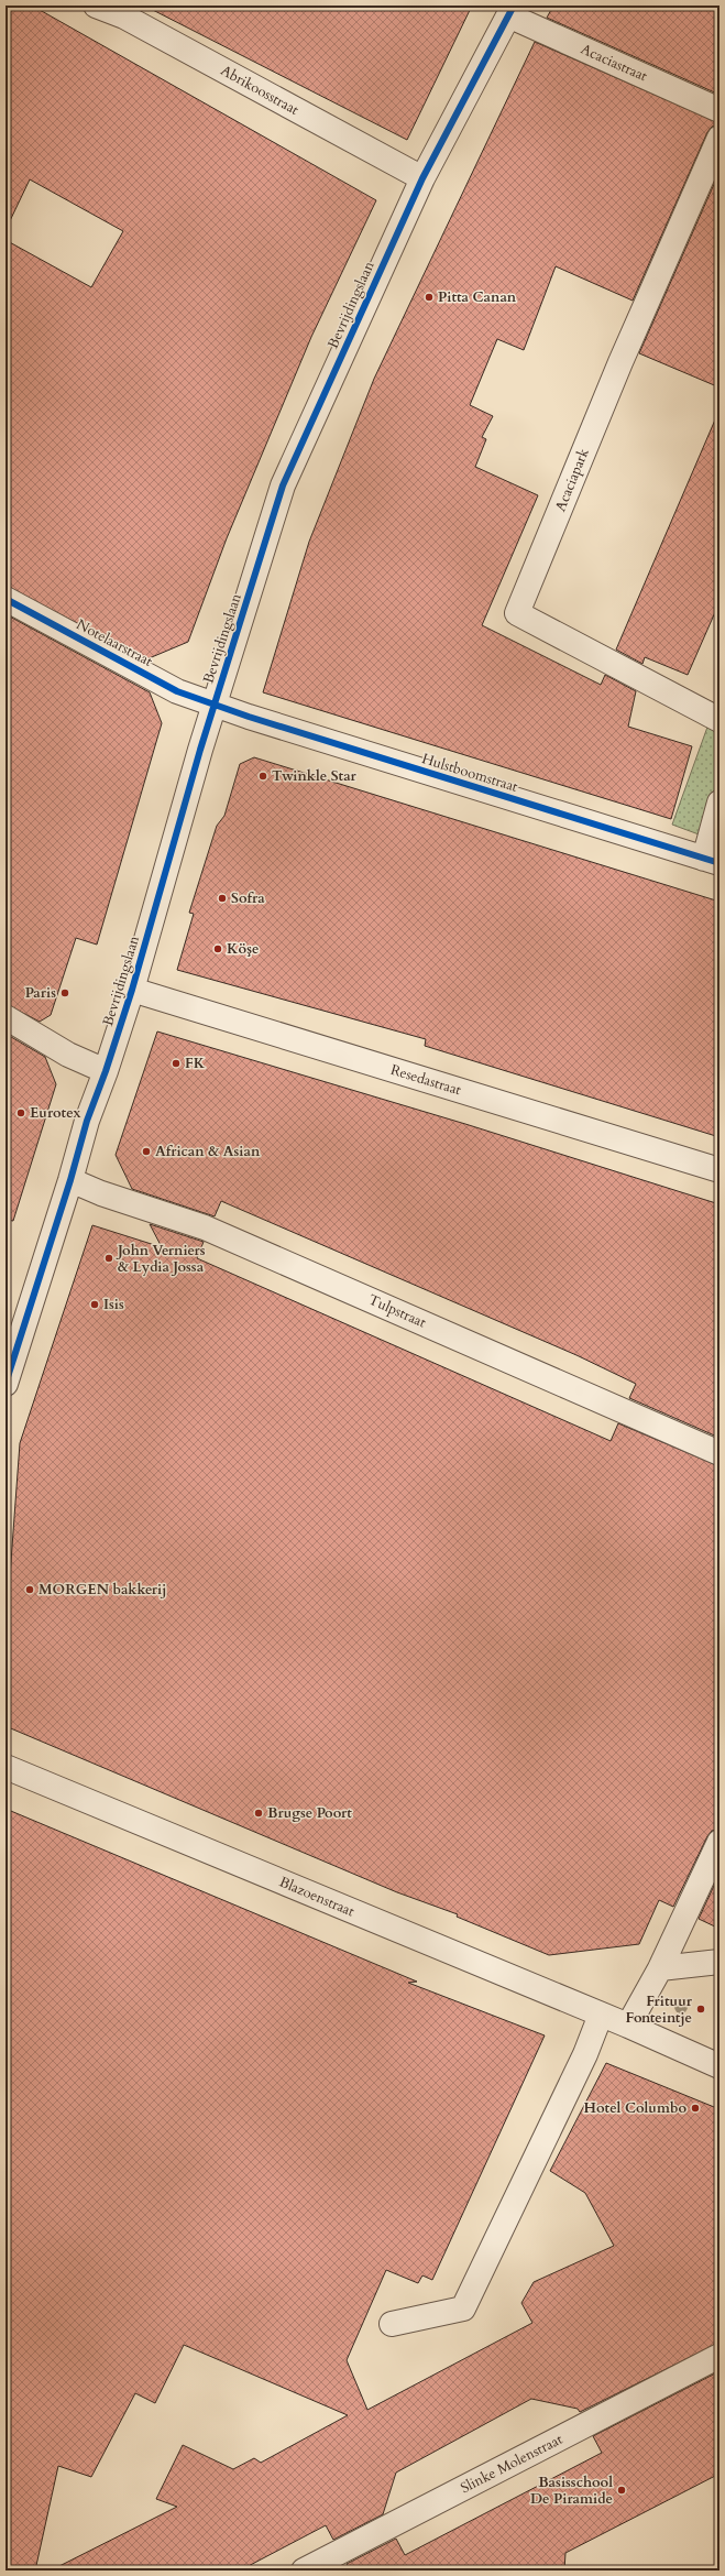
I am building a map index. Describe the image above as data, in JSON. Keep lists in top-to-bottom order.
{
  "streets": {
    "street": [
      "Acaciastraat",
      "Abrikoosstraat",
      "Bevrijdingslaan",
      "Acaciapark",
      "Notelaarstraat",
      "Hulstboomstraat",
      "Resedastraat",
      "Tulpstraat",
      "Blazoenstraat",
      "Slinke Molenstraat"
    ]
  },
  "crossings": [
    ["Acaciastraat", "Bevrijdingslaan"],
    ["Abrikoosstraat", "Bevrijdingslaan"],
    ["Bevrijdingslaan", "Notelaarstraat"],
    ["Bevrijdingslaan", "Hulstboomstraat"],
    ["Bevrijdingslaan", "Resedastraat"],
    ["Bevrijdingslaan", "Tulpstraat"],
    ["Notelaarstraat", "Hulstboomstraat"]
  ],
  "places": [
    "Pitta Canan",
    "Twinkle Star",
    "Sofra",
    "Köşe",
    "Paris",
    "FK",
    "Eurotex",
    "African & Asian",
    "John Verniers & Lydia Jossa",
    "Isis",
    "MORGEN bakkerij",
    "Brugse Poort",
    "Frituur Fonteintje",
    "Hotel Columbo",
    "Basisschool De Piramide"
  ]
}
